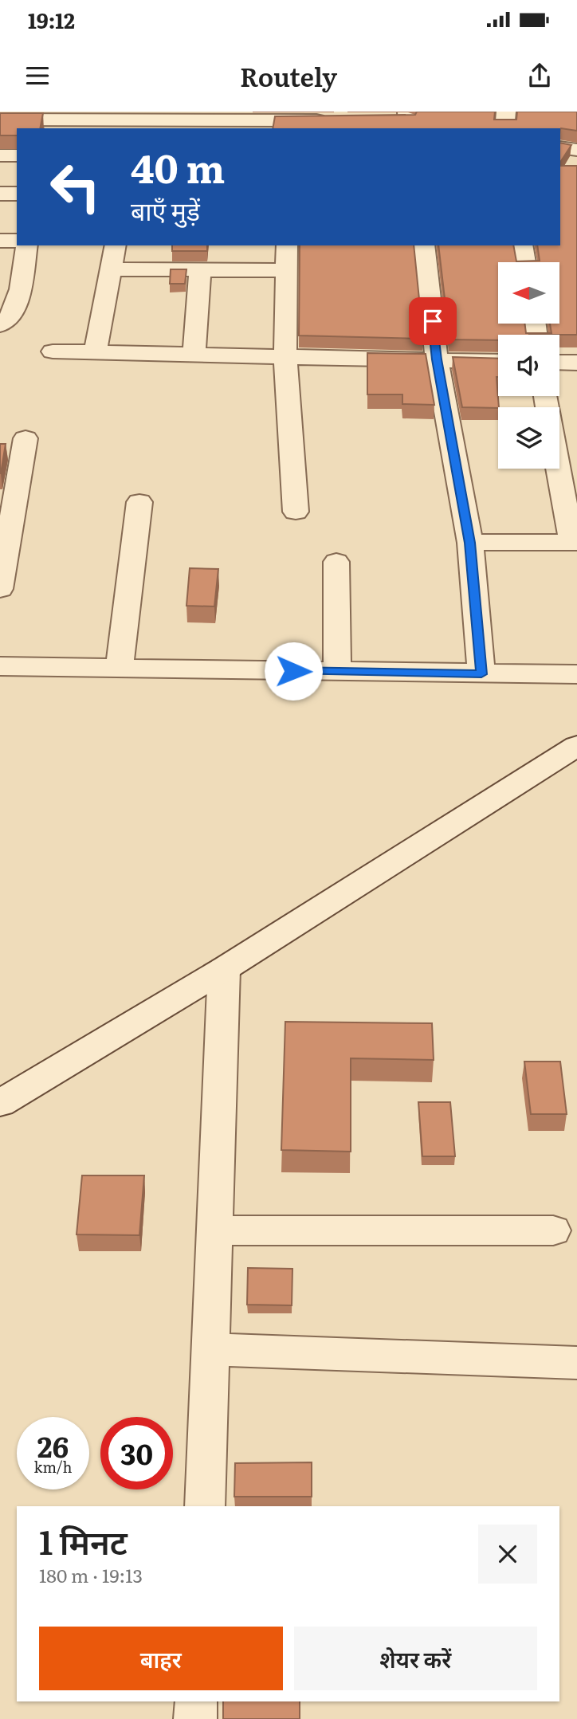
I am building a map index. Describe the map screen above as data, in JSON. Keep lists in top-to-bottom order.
{
  "north": "left",
  "page": {
    "status": "19:12",
    "header": "Routely",
    "turn": ["40 m", "बाएँ मुड़ें"],
    "speed": "26 km/h",
    "limit": "30",
    "heading": ["1 मिनट", "180 m · 19:13"],
    "buttons": ["बाहर", "शेयर करें"]
  }
}
